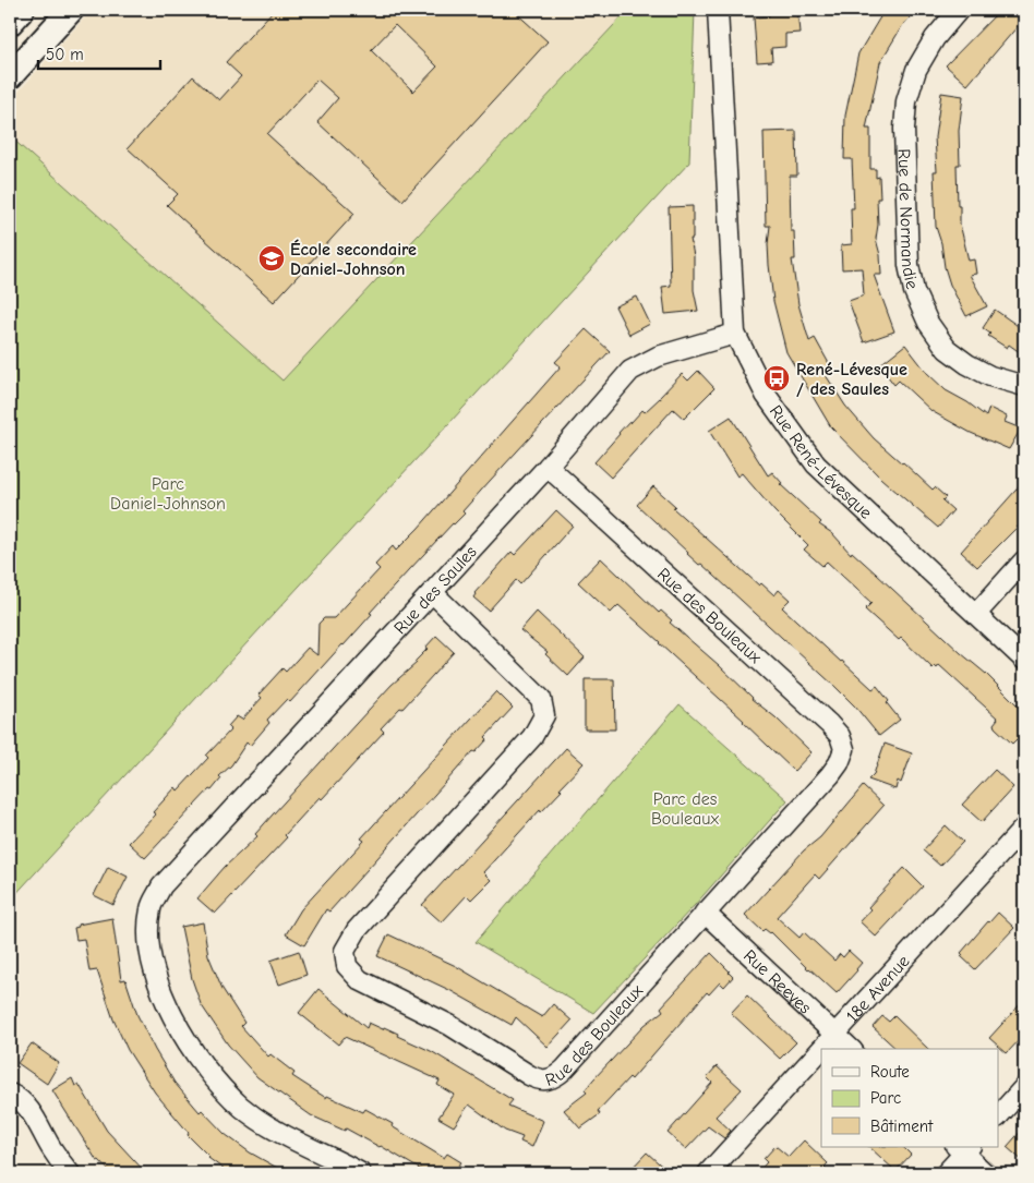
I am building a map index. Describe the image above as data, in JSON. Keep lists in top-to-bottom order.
{
  "streets": {
    "street": [
      "Rue de Normandie",
      "Rue René-Lévesque",
      "Rue des Saules",
      "Rue des Bouleaux",
      "Rue Reeves",
      "18e Avenue"
    ]
  },
  "crossings": [
    ["Rue René-Lévesque", "Rue des Saules"],
    ["Rue des Saules", "Rue des Bouleaux"],
    ["Rue des Bouleaux", "Rue Reeves"],
    ["Rue Reeves", "18e Avenue"]
  ],
  "parks": ["Parc Daniel-Johnson", "Parc des Bouleaux"],
  "places": {
    "school or university": ["École secondaire Daniel-Johnson"],
    "bus stop": ["René-Lévesque / des Saules"]
  },
  "legend": ["Route", "Parc", "Bâtiment"],
  "scale_bar": "50 m"
}
